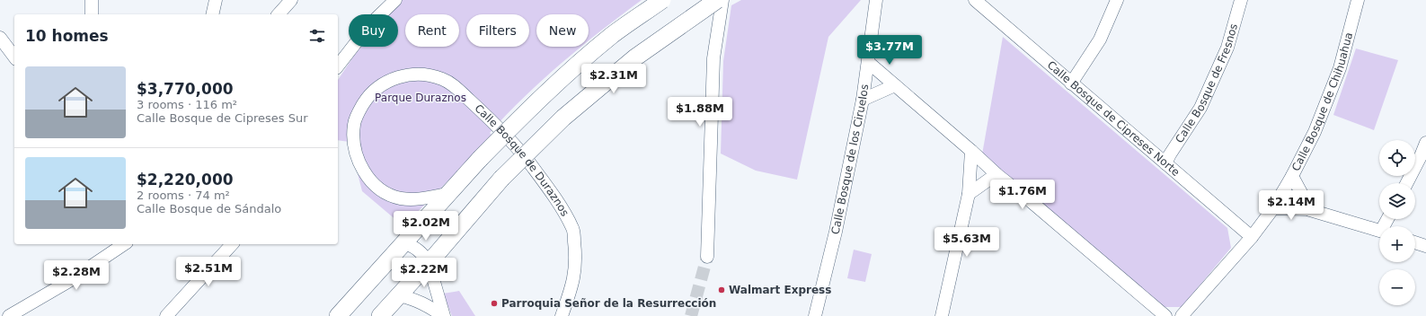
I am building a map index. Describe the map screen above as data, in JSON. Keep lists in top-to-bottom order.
{
  "streets": {
    "street": [
      "Calle Bosque de Fresnos",
      "Calle Bosque de Chihuahua",
      "Calle Bosque de Cipreses Norte",
      "Calle Bosque de los Ciruelos",
      "Calle Bosque de Duraznos"
    ]
  },
  "crossings": [
    ["Calle Bosque de Fresnos", "Calle Bosque de Cipreses Norte"],
    ["Calle Bosque de Chihuahua", "Calle Bosque de Cipreses Norte"]
  ],
  "parks": ["Parque Duraznos"],
  "places": ["Walmart Express", "Parroquia Señor de la Resurrección"],
  "page": {
    "chip": [
      "Buy",
      "Rent",
      "Filters",
      "New"
    ],
    "heading": "10 homes",
    "price": [
      "$3.77M",
      "$2.31M",
      "$1.88M",
      "$1.76M",
      "$2.14M",
      "$2.02M",
      "$5.63M",
      "$2.51M",
      "$2.22M",
      "$2.28M"
    ],
    "list": [
      {
        "name": "$3,770,000",
        "note": "3 rooms · 116 m² · Calle Bosque de Cipreses Sur"
      },
      {
        "name": "$2,220,000",
        "note": "2 rooms · 74 m² · Calle Bosque de Sándalo"
      }
    ],
    "map_buttons": ["+", "−"]
  }
}
